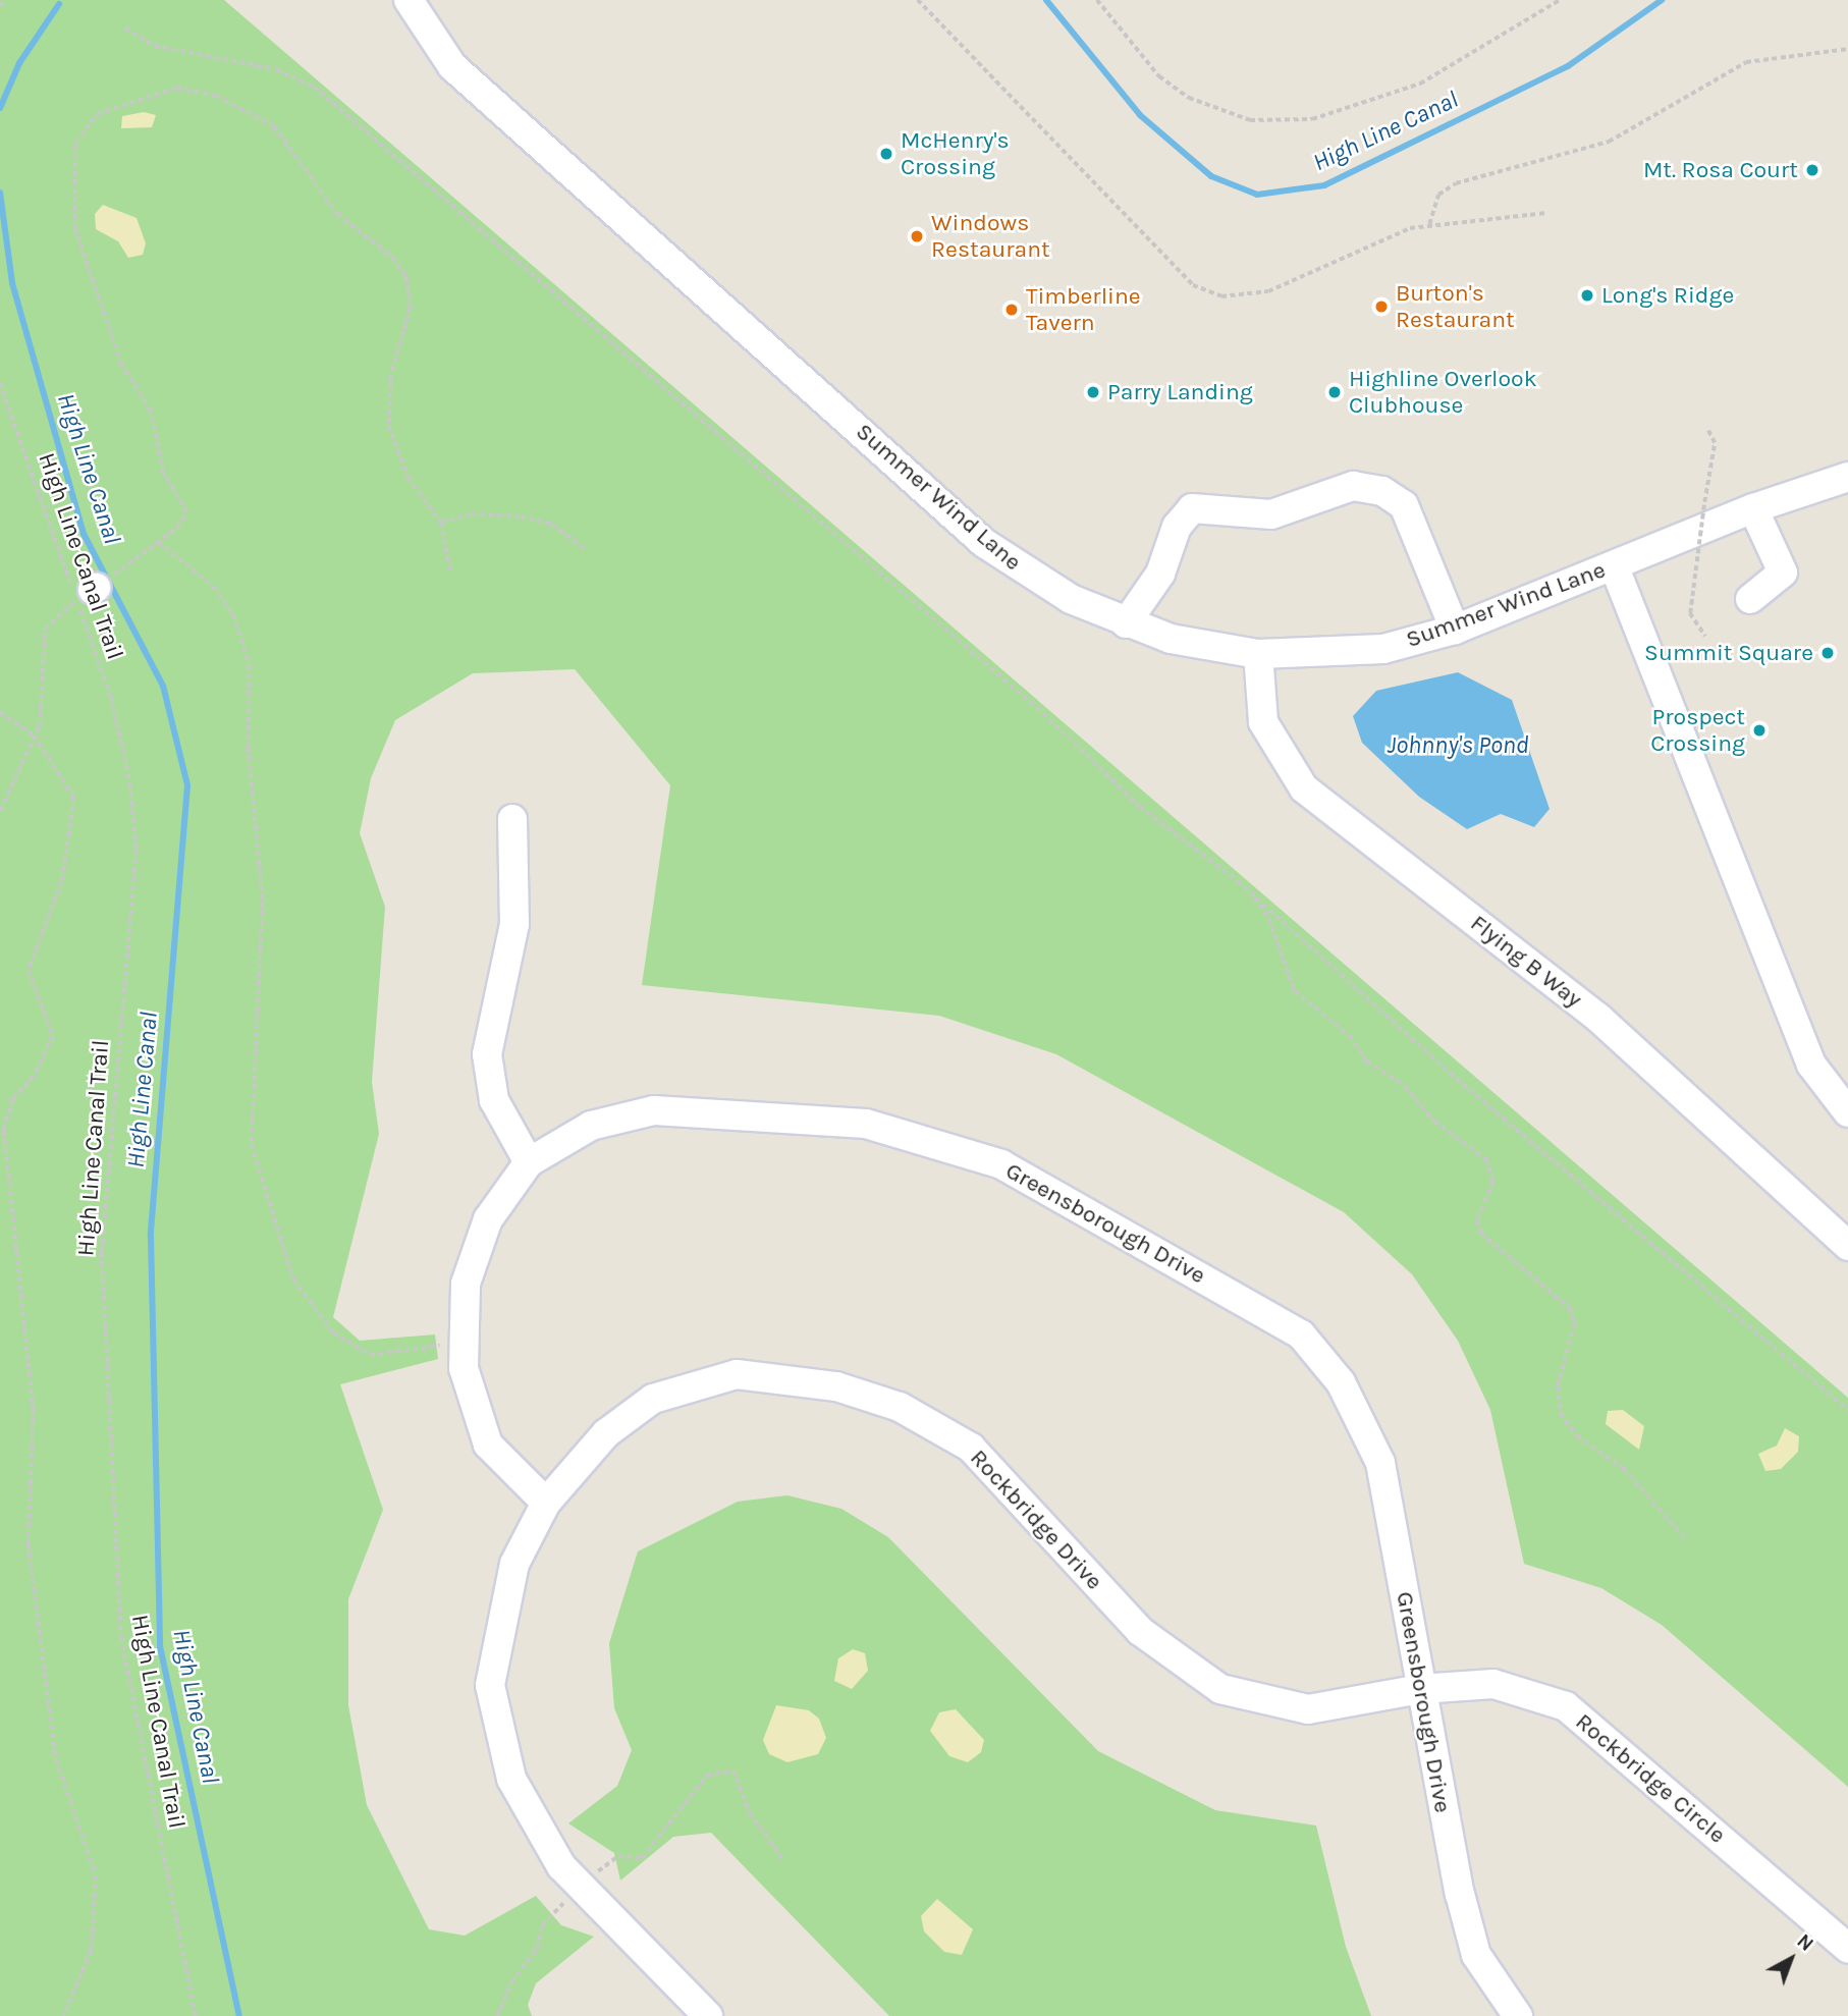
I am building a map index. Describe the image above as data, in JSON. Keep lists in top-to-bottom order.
{
  "streets": {
    "street": [
      "Summer Wind Lane",
      "Flying B Way",
      "Greensborough Drive",
      "Rockbridge Drive",
      "Rockbridge Circle"
    ],
    "path": ["High Line Canal Trail"]
  },
  "crossings": [
    ["Summer Wind Lane", "Flying B Way"],
    ["Greensborough Drive", "Rockbridge Drive"],
    ["Greensborough Drive", "Rockbridge Circle"],
    ["Rockbridge Drive", "Rockbridge Circle"]
  ],
  "water": ["High Line Canal", "Johnny's Pond"],
  "places": [
    "McHenry's Crossing",
    "Mt. Rosa Court",
    "Windows Restaurant",
    "Long's Ridge",
    "Burton's Restaurant",
    "Timberline Tavern",
    "Parry Landing",
    "Highline Overlook Clubhouse",
    "Summit Square",
    "Prospect Crossing"
  ],
  "north": "top right"
}
